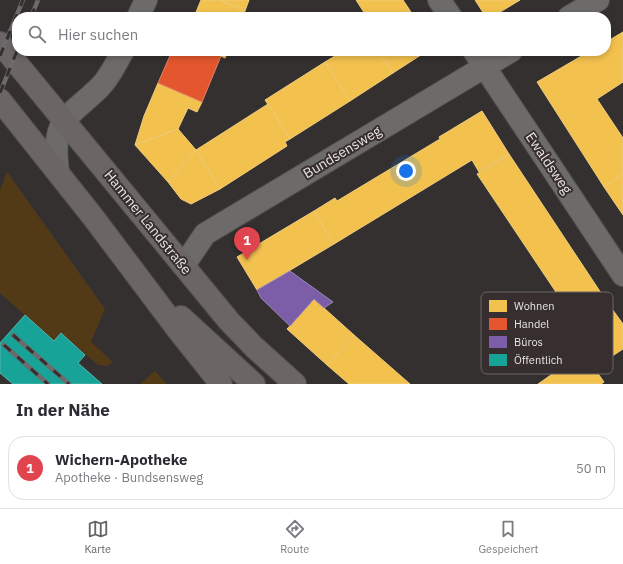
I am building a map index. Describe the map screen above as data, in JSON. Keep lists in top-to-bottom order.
{
  "streets": {
    "main road": ["Hammer Landstraße"],
    "street": ["Bundsensweg", "Ewaldsweg"]
  },
  "crossings": [
    ["Bundsensweg", "Ewaldsweg"],
    ["Bundsensweg", "Hammer Landstraße"]
  ],
  "legend": [
    "Wohnen",
    "Handel",
    "Büros",
    "Öffentlich"
  ],
  "page": {
    "search": "Hier suchen",
    "pins": "1",
    "heading": "In der Nähe",
    "list": [
      {
        "mark": "1",
        "name": "Wichern-Apotheke",
        "note": "Apotheke · Bundsensweg",
        "value": "50 m"
      }
    ],
    "nav": ["Karte", "Route", "Gespeichert"]
  }
}
